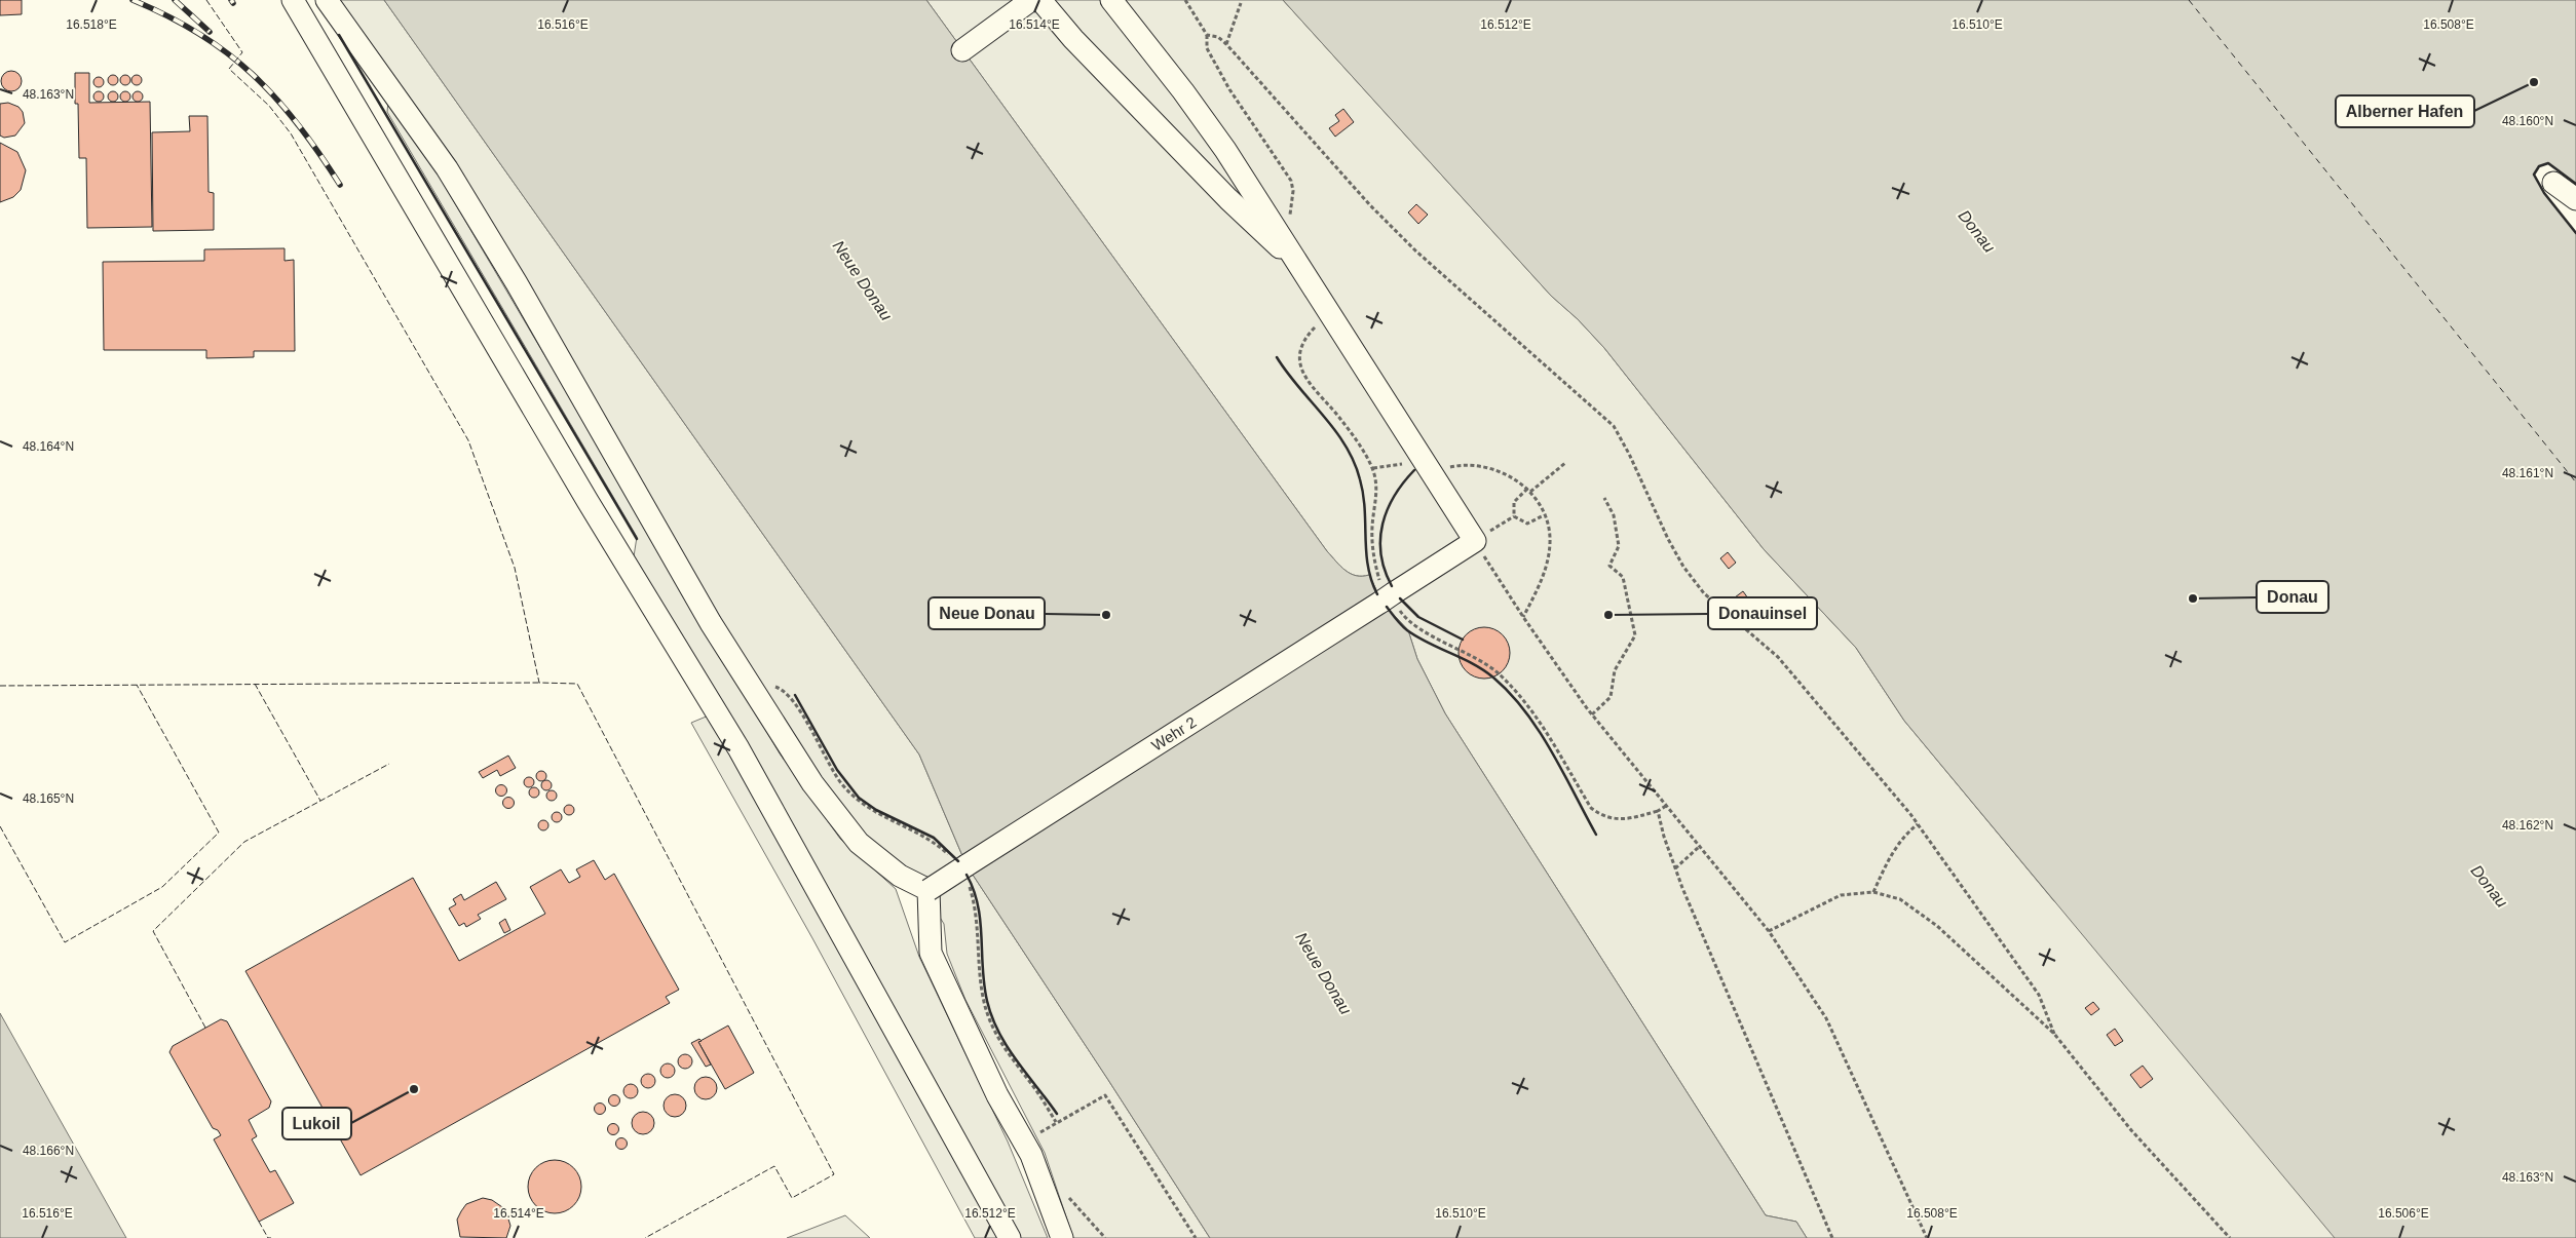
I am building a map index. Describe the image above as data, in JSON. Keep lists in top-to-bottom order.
{
  "streets": {
    "lane": ["Wehr 2"]
  },
  "water": ["Donau", "Neue Donau"],
  "places": [
    "Alberner Hafen",
    "Donau",
    "Neue Donau",
    "Donauinsel",
    "Lukoil"
  ],
  "coordinates": [
    "16.516°E",
    "16.514°E",
    "16.512°E",
    "16.510°E",
    "16.508°E",
    "16.518°E",
    "48.163°N",
    "48.160°N",
    "48.164°N",
    "48.161°N",
    "48.165°N",
    "48.162°N",
    "48.166°N",
    "16.506°E"
  ]
}
